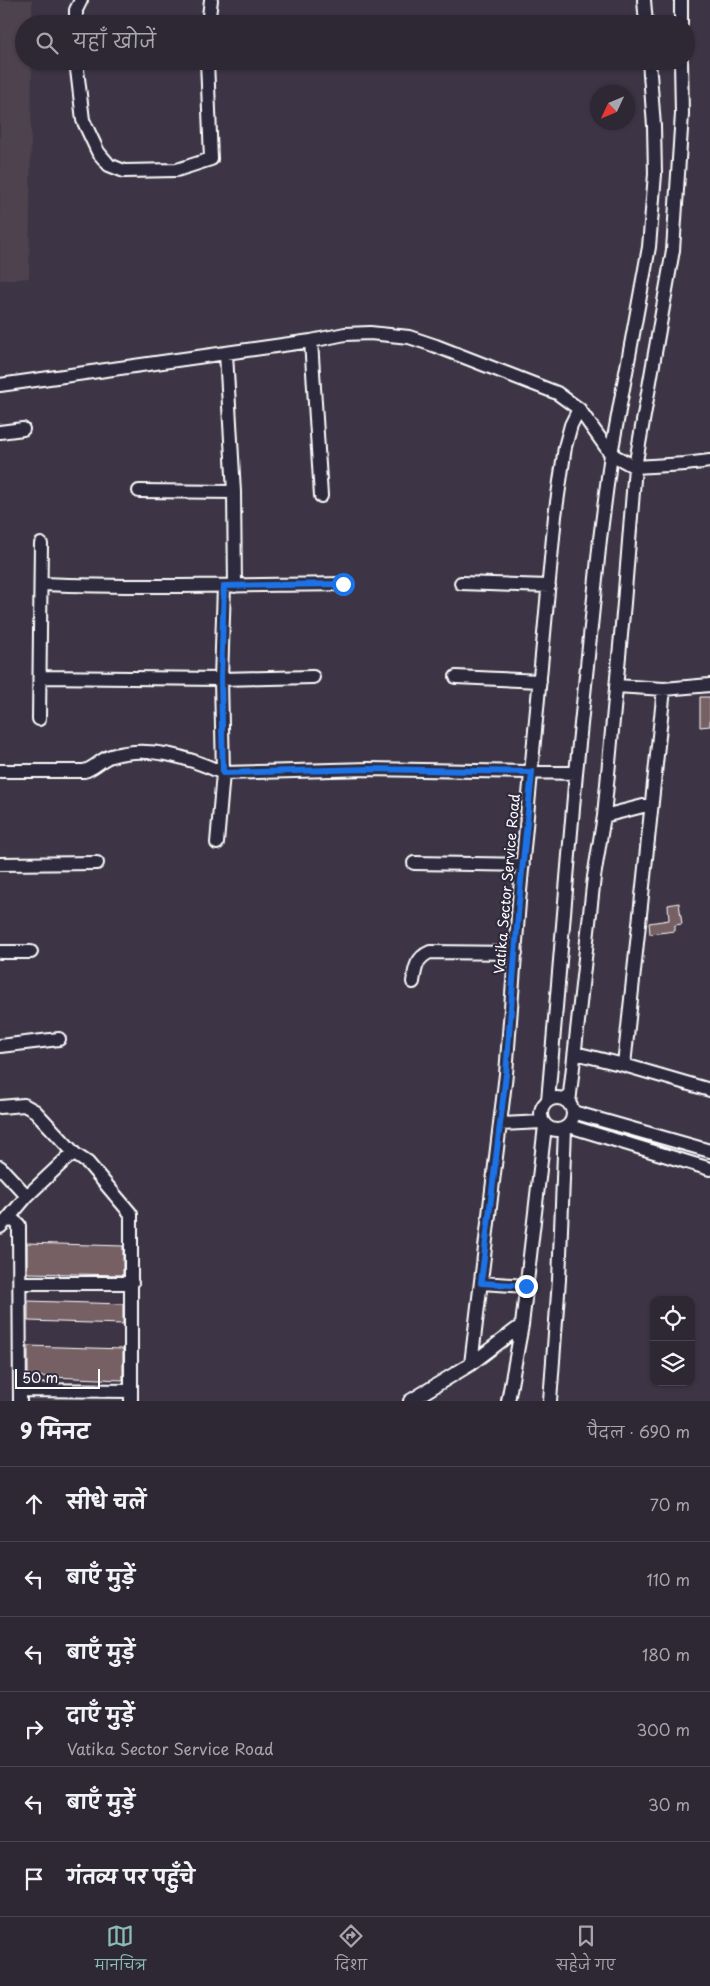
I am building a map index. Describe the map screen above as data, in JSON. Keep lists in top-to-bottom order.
{
  "streets": {
    "street": ["Vatika Sector Service Road"]
  },
  "scale_bar": "50 m",
  "north": "bottom left",
  "page": {
    "search": "यहाँ खोजें",
    "scale": "50 m",
    "heading": ["9 मिनट", "पैदल · 690 m"],
    "list": [
      ["सीधे चलें", "70 m"],
      ["बाएँ मुड़ें", "110 m"],
      ["बाएँ मुड़ें", "180 m"],
      ["दाएँ मुड़ें", "Vatika Sector Service Road", "300 m"],
      ["बाएँ मुड़ें", "30 m"],
      "गंतव्य पर पहुँचे"
    ],
    "nav": ["मानचित्र", "दिशा", "सहेजे गए"]
  }
}
